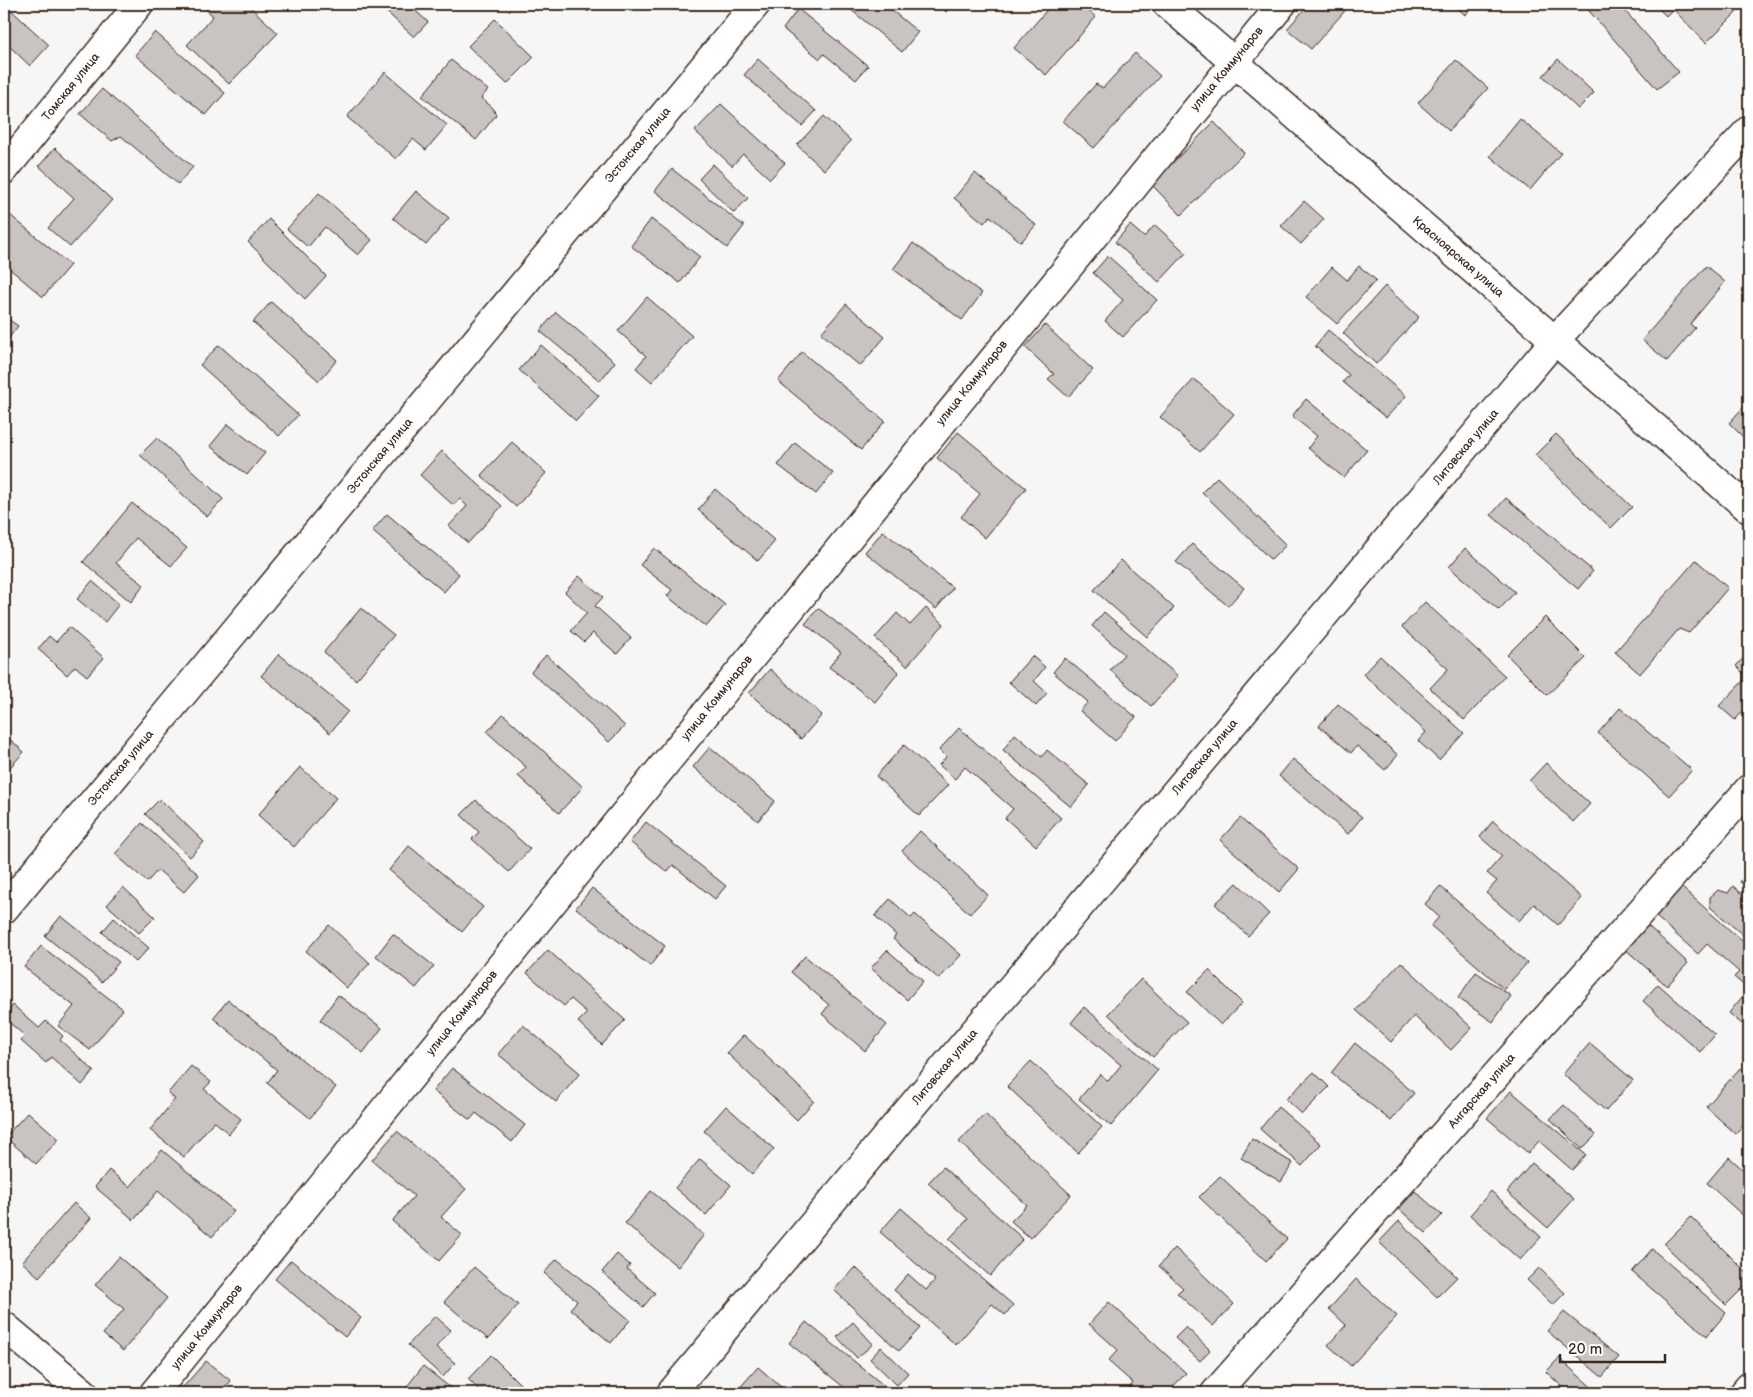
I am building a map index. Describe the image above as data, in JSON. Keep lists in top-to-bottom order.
{
  "streets": {
    "street": [
      "улица Коммунаров",
      "Томская улица",
      "Эстонская улица",
      "Красноярская улица",
      "Литовская улица",
      "Ангарская улица"
    ]
  },
  "crossings": [
    ["улица Коммунаров", "Красноярская улица"],
    ["Красноярская улица", "Литовская улица"]
  ],
  "scale_bar": "20 m"
}
